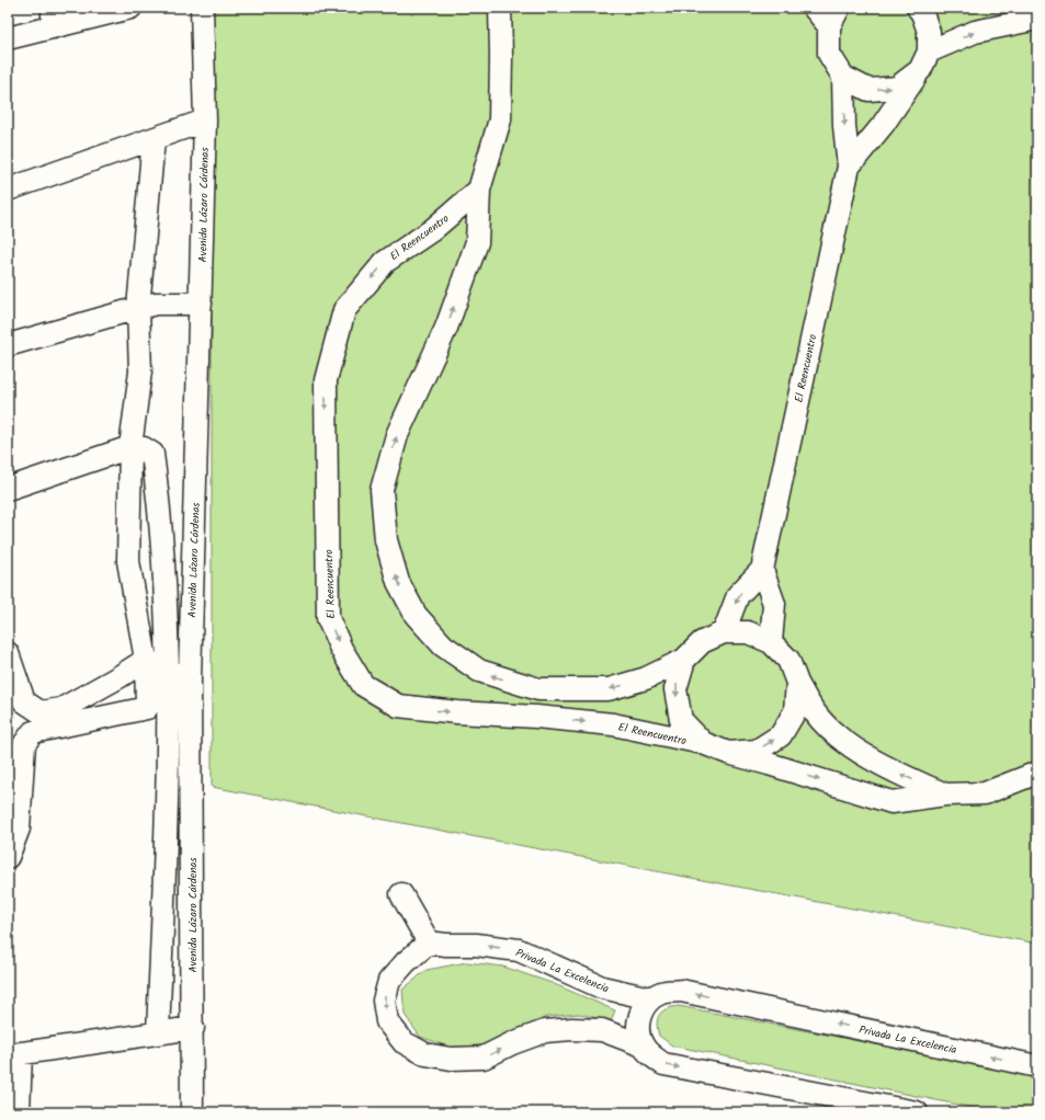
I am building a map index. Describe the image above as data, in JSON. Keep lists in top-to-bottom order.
{
  "streets": {
    "street": ["Avenida Lázaro Cárdenas", "El Reencuentro", "Privada La Excelencia"]
  }
}
